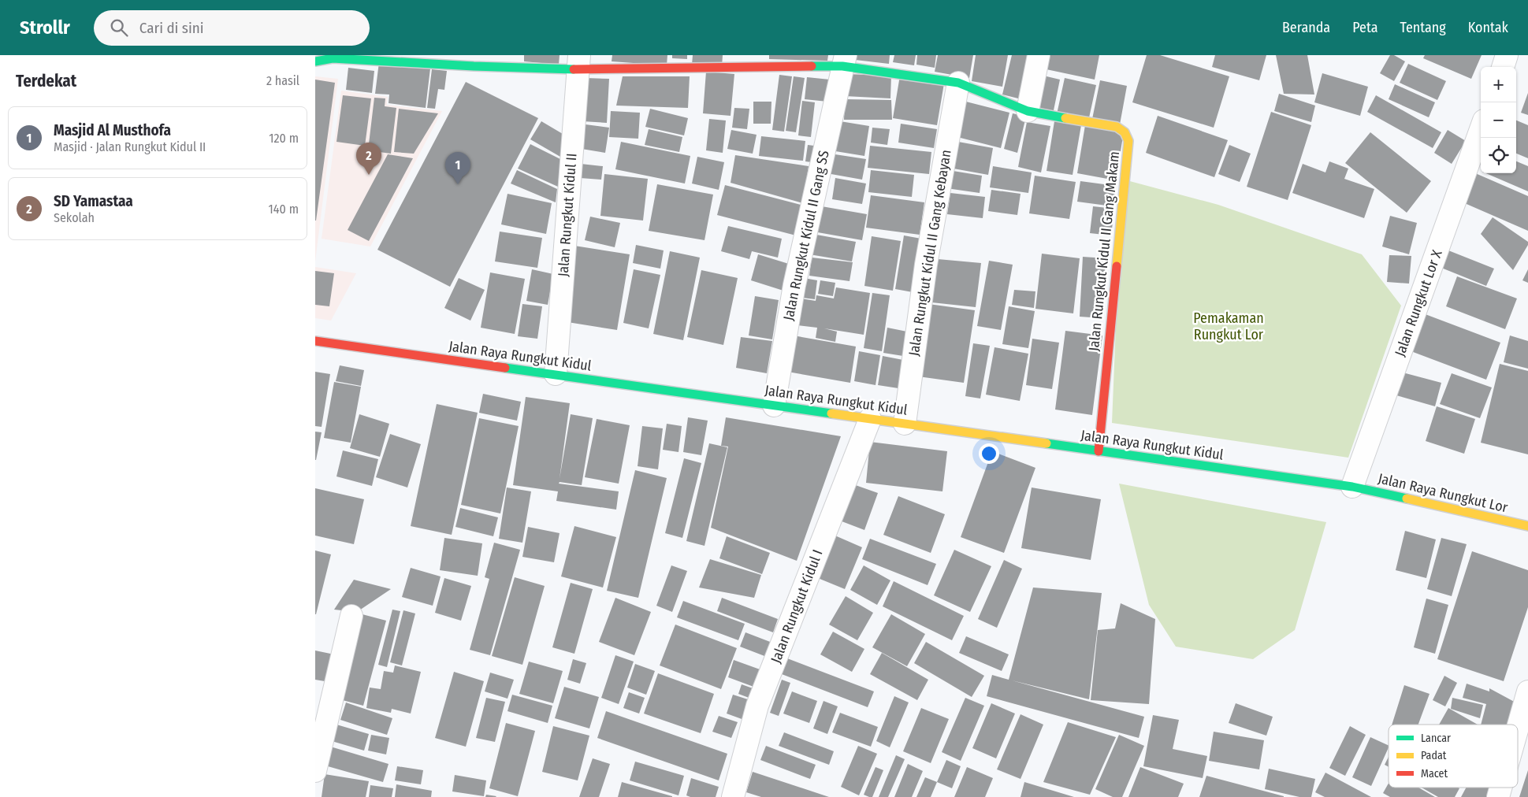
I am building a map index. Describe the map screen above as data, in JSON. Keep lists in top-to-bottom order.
{
  "streets": {
    "main road": ["Jalan Rungkut Kidul II Gang Makam", "Jalan Raya Rungkut Kidul", "Jalan Raya Rungkut Lor"],
    "street": [
      "Jalan Rungkut Kidul II",
      "Jalan Rungkut Kidul II Gang SS",
      "Jalan Rungkut Kidul II Gang Kebayan",
      "Jalan Rungkut Lor X",
      "Jalan Rungkut Kidul I"
    ]
  },
  "crossings": [
    ["Jalan Rungkut Kidul II", "Jalan Raya Rungkut Kidul"],
    ["Jalan Rungkut Kidul II Gang SS", "Jalan Rungkut Kidul II Gang Makam"],
    ["Jalan Rungkut Kidul II Gang SS", "Jalan Raya Rungkut Kidul"],
    ["Jalan Rungkut Kidul II Gang Makam", "Jalan Rungkut Kidul II Gang Kebayan"],
    ["Jalan Rungkut Kidul II Gang Makam", "Jalan Raya Rungkut Kidul"],
    ["Jalan Rungkut Kidul II Gang Kebayan", "Jalan Raya Rungkut Kidul"],
    ["Jalan Rungkut Lor X", "Jalan Raya Rungkut Kidul"],
    ["Jalan Rungkut Lor X", "Jalan Raya Rungkut Lor"],
    ["Jalan Raya Rungkut Kidul", "Jalan Raya Rungkut Lor"],
    ["Jalan Raya Rungkut Kidul", "Jalan Rungkut Kidul I"]
  ],
  "parks": ["Pemakaman Rungkut Lor"],
  "legend": ["Lancar", "Padat", "Macet"],
  "page": {
    "header": "Strollr",
    "search": "Cari di sini",
    "nav": [
      "Beranda",
      "Peta",
      "Tentang",
      "Kontak"
    ],
    "heading": ["Terdekat", "2 hasil"],
    "map_buttons": ["+", "−"],
    "list": [
      {
        "mark": "1",
        "name": "Masjid Al Musthofa",
        "note": "Masjid · Jalan Rungkut Kidul II",
        "value": "120 m"
      },
      {
        "mark": "2",
        "name": "SD Yamastaa",
        "note": "Sekolah",
        "value": "140 m"
      }
    ],
    "pins": ["2", "1"]
  }
}
